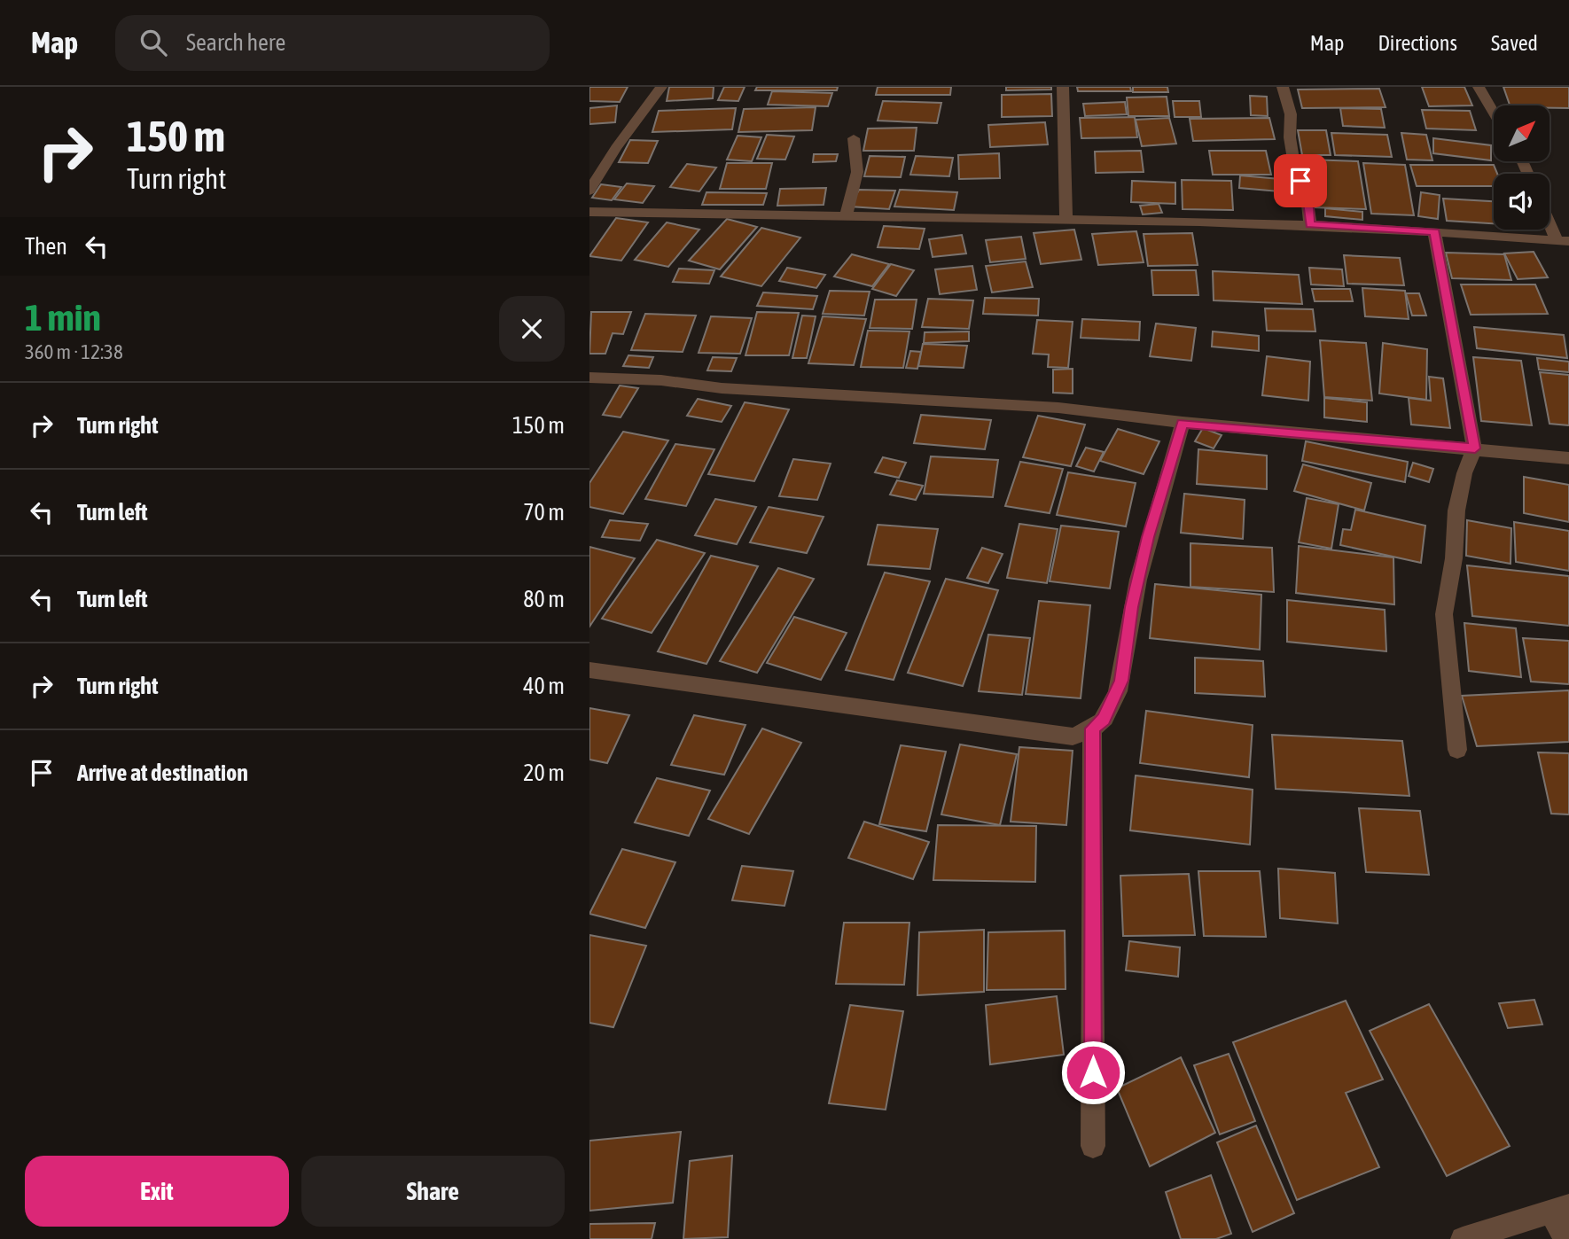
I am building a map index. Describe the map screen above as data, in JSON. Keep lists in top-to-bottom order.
{
  "north": "top right",
  "page": {
    "header": "Map",
    "search": "Search here",
    "nav": ["Map", "Directions", "Saved"],
    "turn": ["150 m", "Turn right"],
    "then": "Then",
    "heading": ["1 min", "360 m · 12:38"],
    "list": [
      {
        "name": "Turn right",
        "value": "150 m"
      },
      {
        "name": "Turn left",
        "value": "70 m"
      },
      {
        "name": "Turn left",
        "value": "80 m"
      },
      {
        "name": "Turn right",
        "value": "40 m"
      },
      {
        "name": "Arrive at destination",
        "value": "20 m"
      }
    ],
    "buttons": ["Exit", "Share"]
  }
}
